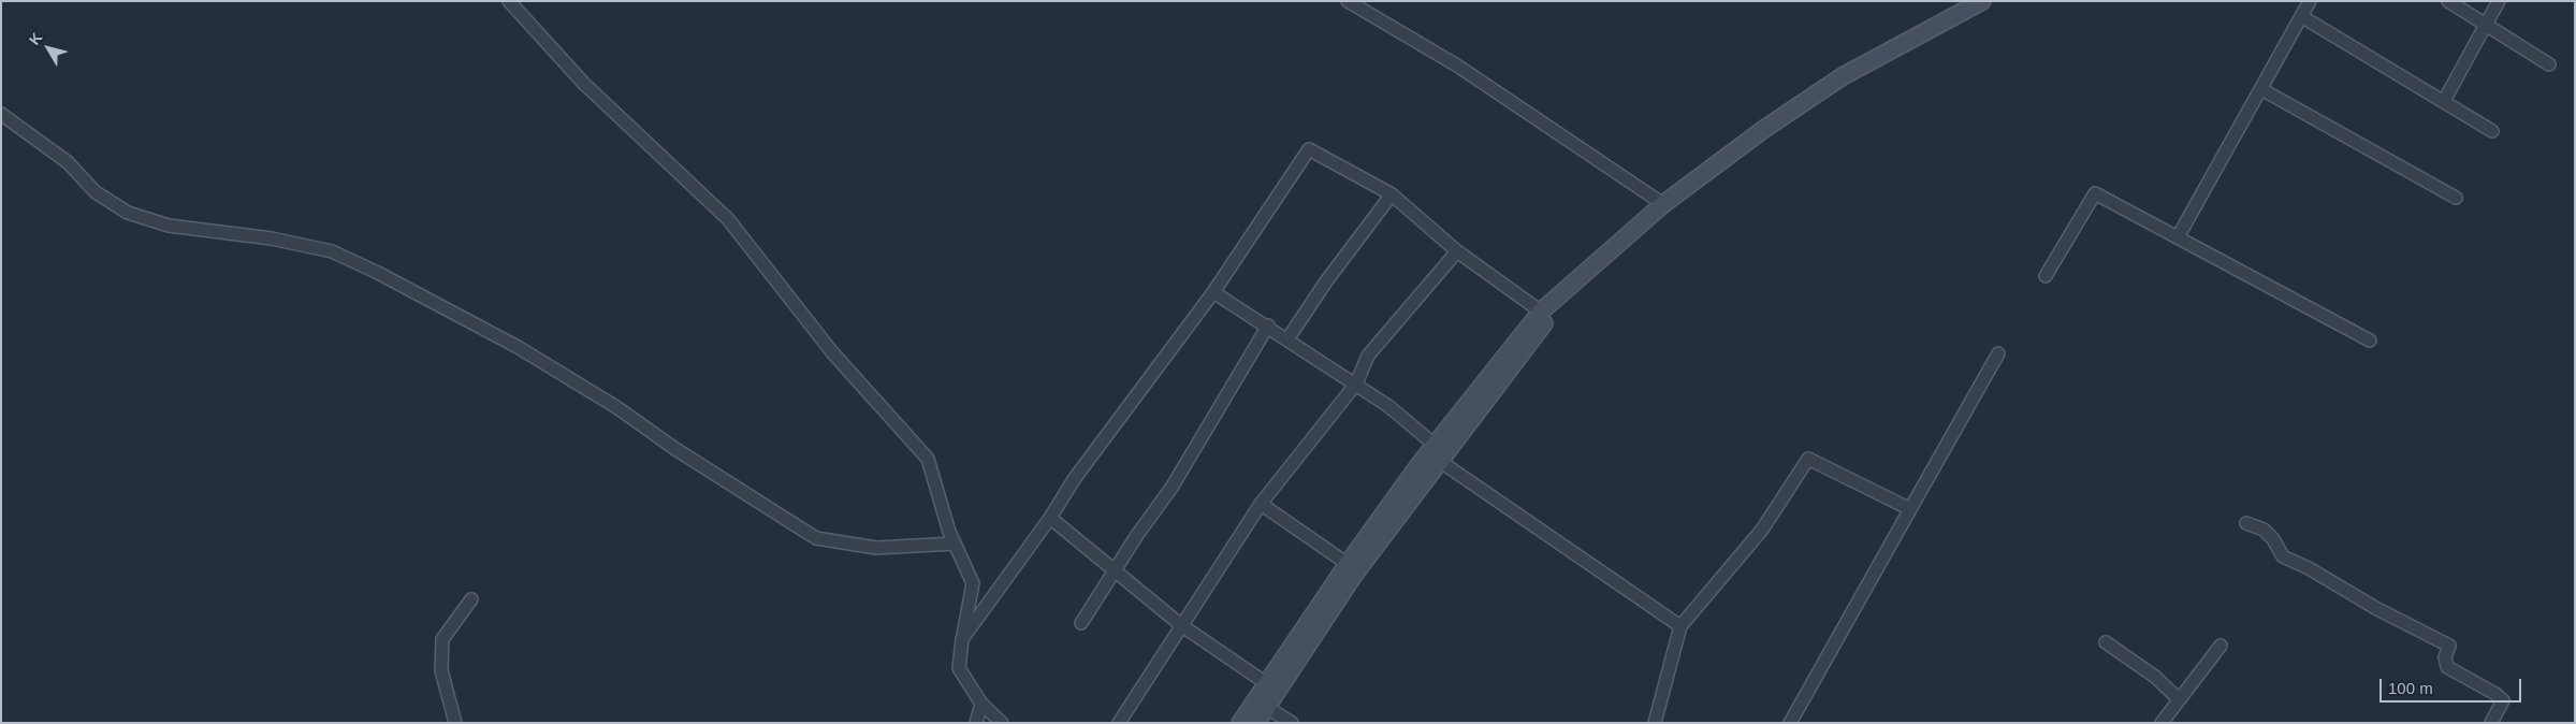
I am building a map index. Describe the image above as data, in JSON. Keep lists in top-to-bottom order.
{
  "scale_bar": "100 m",
  "north": "top left"
}
